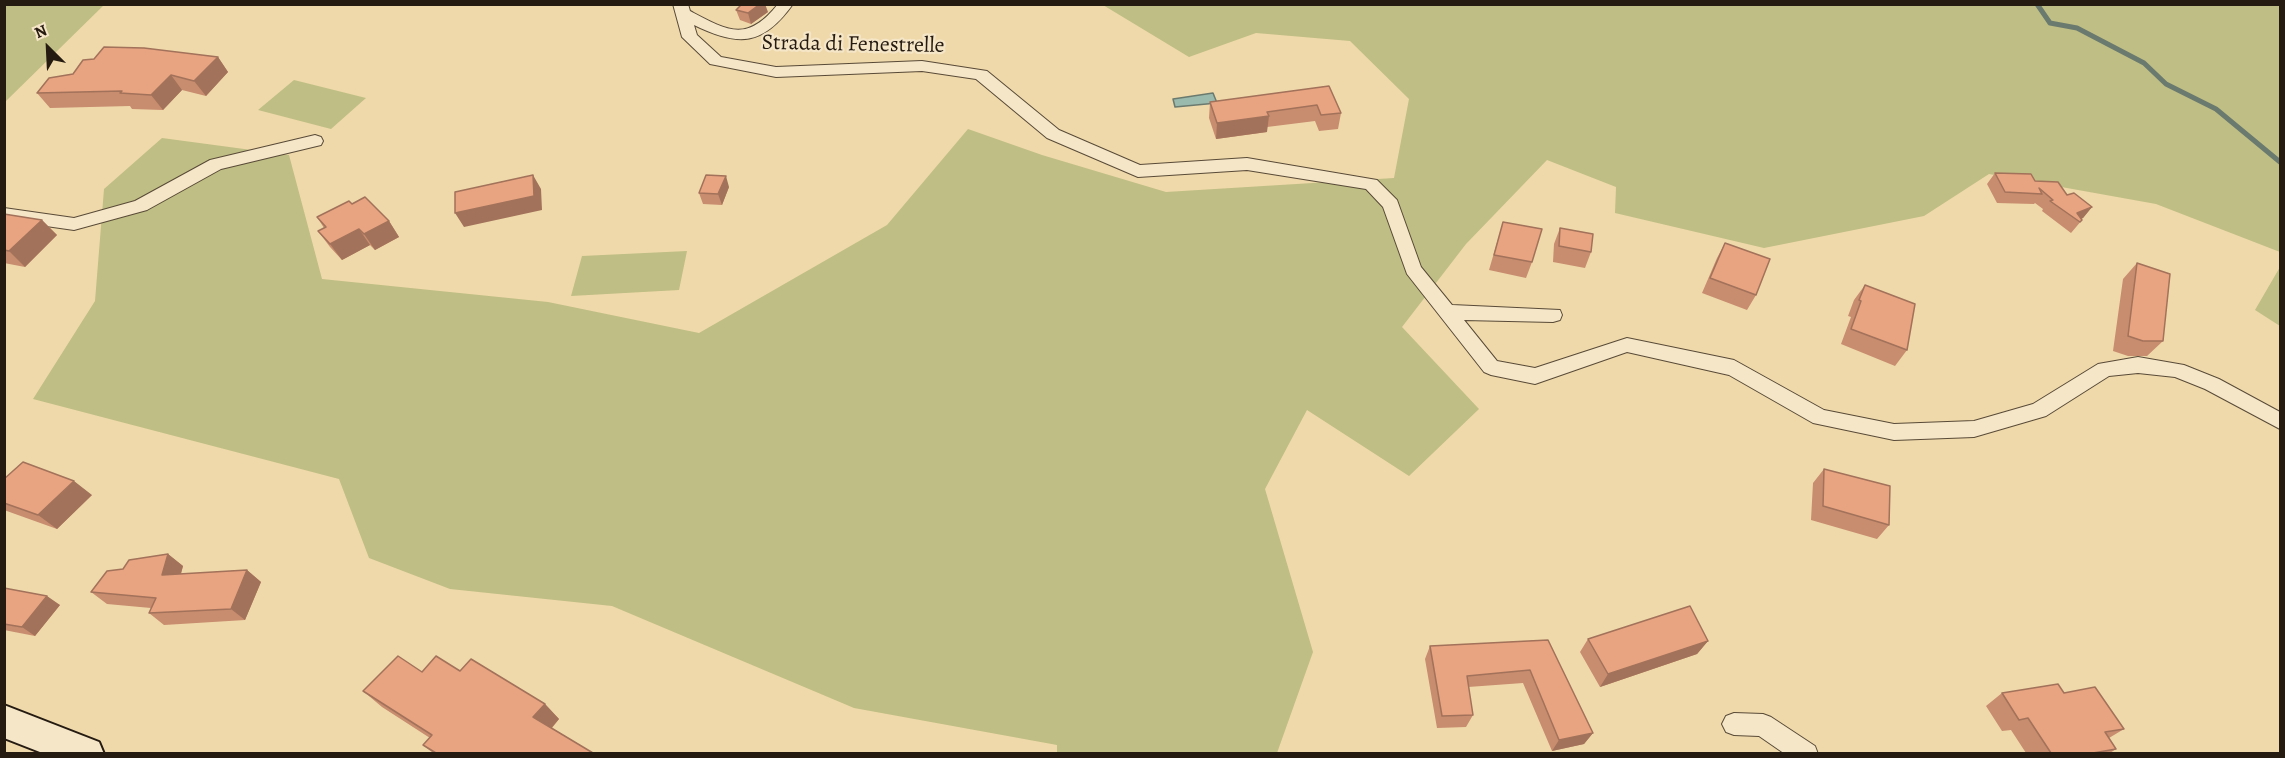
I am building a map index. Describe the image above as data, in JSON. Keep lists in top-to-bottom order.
{
  "streets": {
    "street": ["Strada di Fenestrelle"]
  },
  "north": "top left"
}
